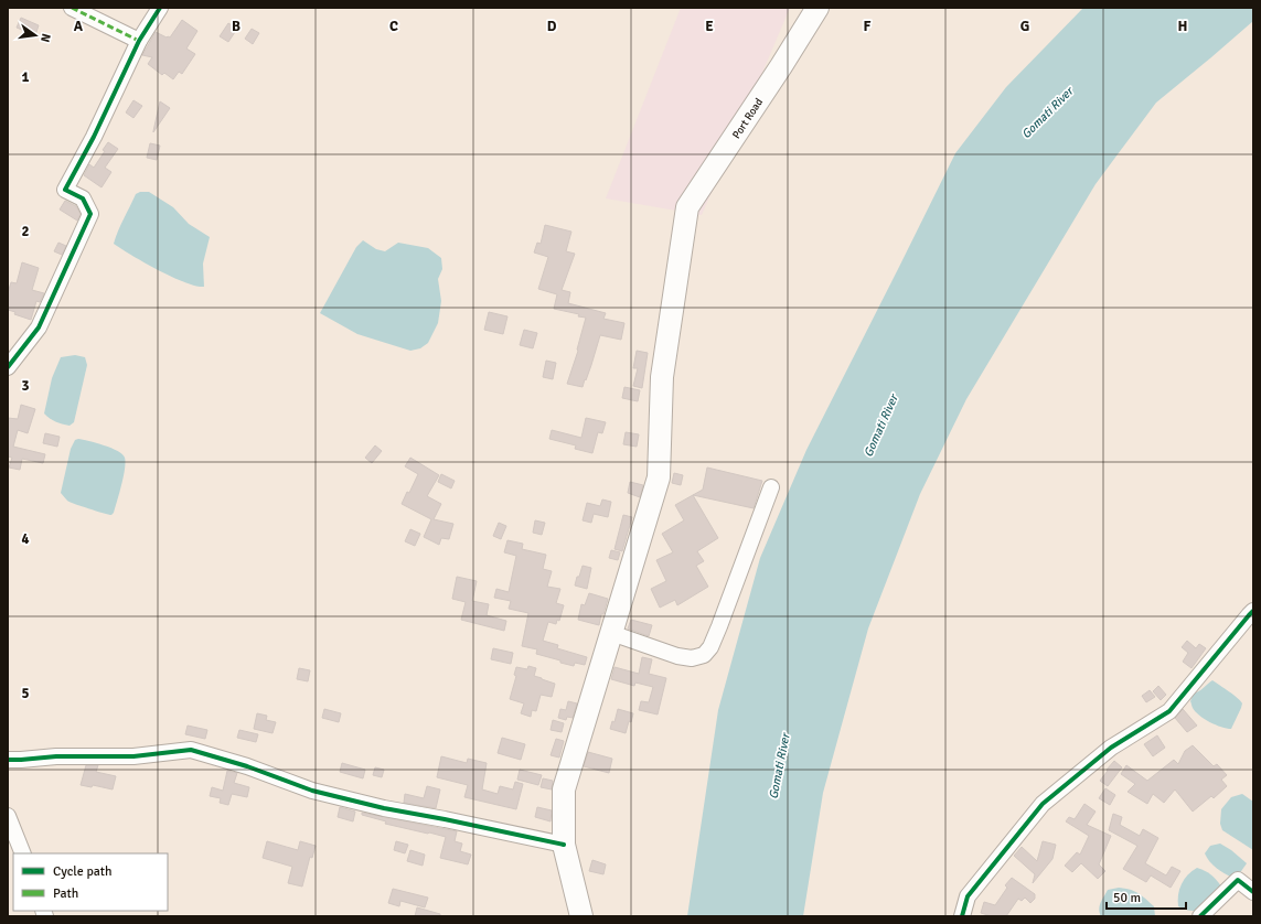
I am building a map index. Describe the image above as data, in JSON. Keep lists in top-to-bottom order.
{
  "streets": {
    "highway": ["Port Road"]
  },
  "water": ["Gomati River"],
  "legend": ["Cycle path", "Path"],
  "scale_bar": "50 m",
  "north": "right",
  "grid": {
    "columns": [
      "A",
      "B",
      "C",
      "D",
      "E",
      "F",
      "G",
      "H"
    ],
    "rows": [
      "1",
      "2",
      "3",
      "4",
      "5"
    ]
  }
}
